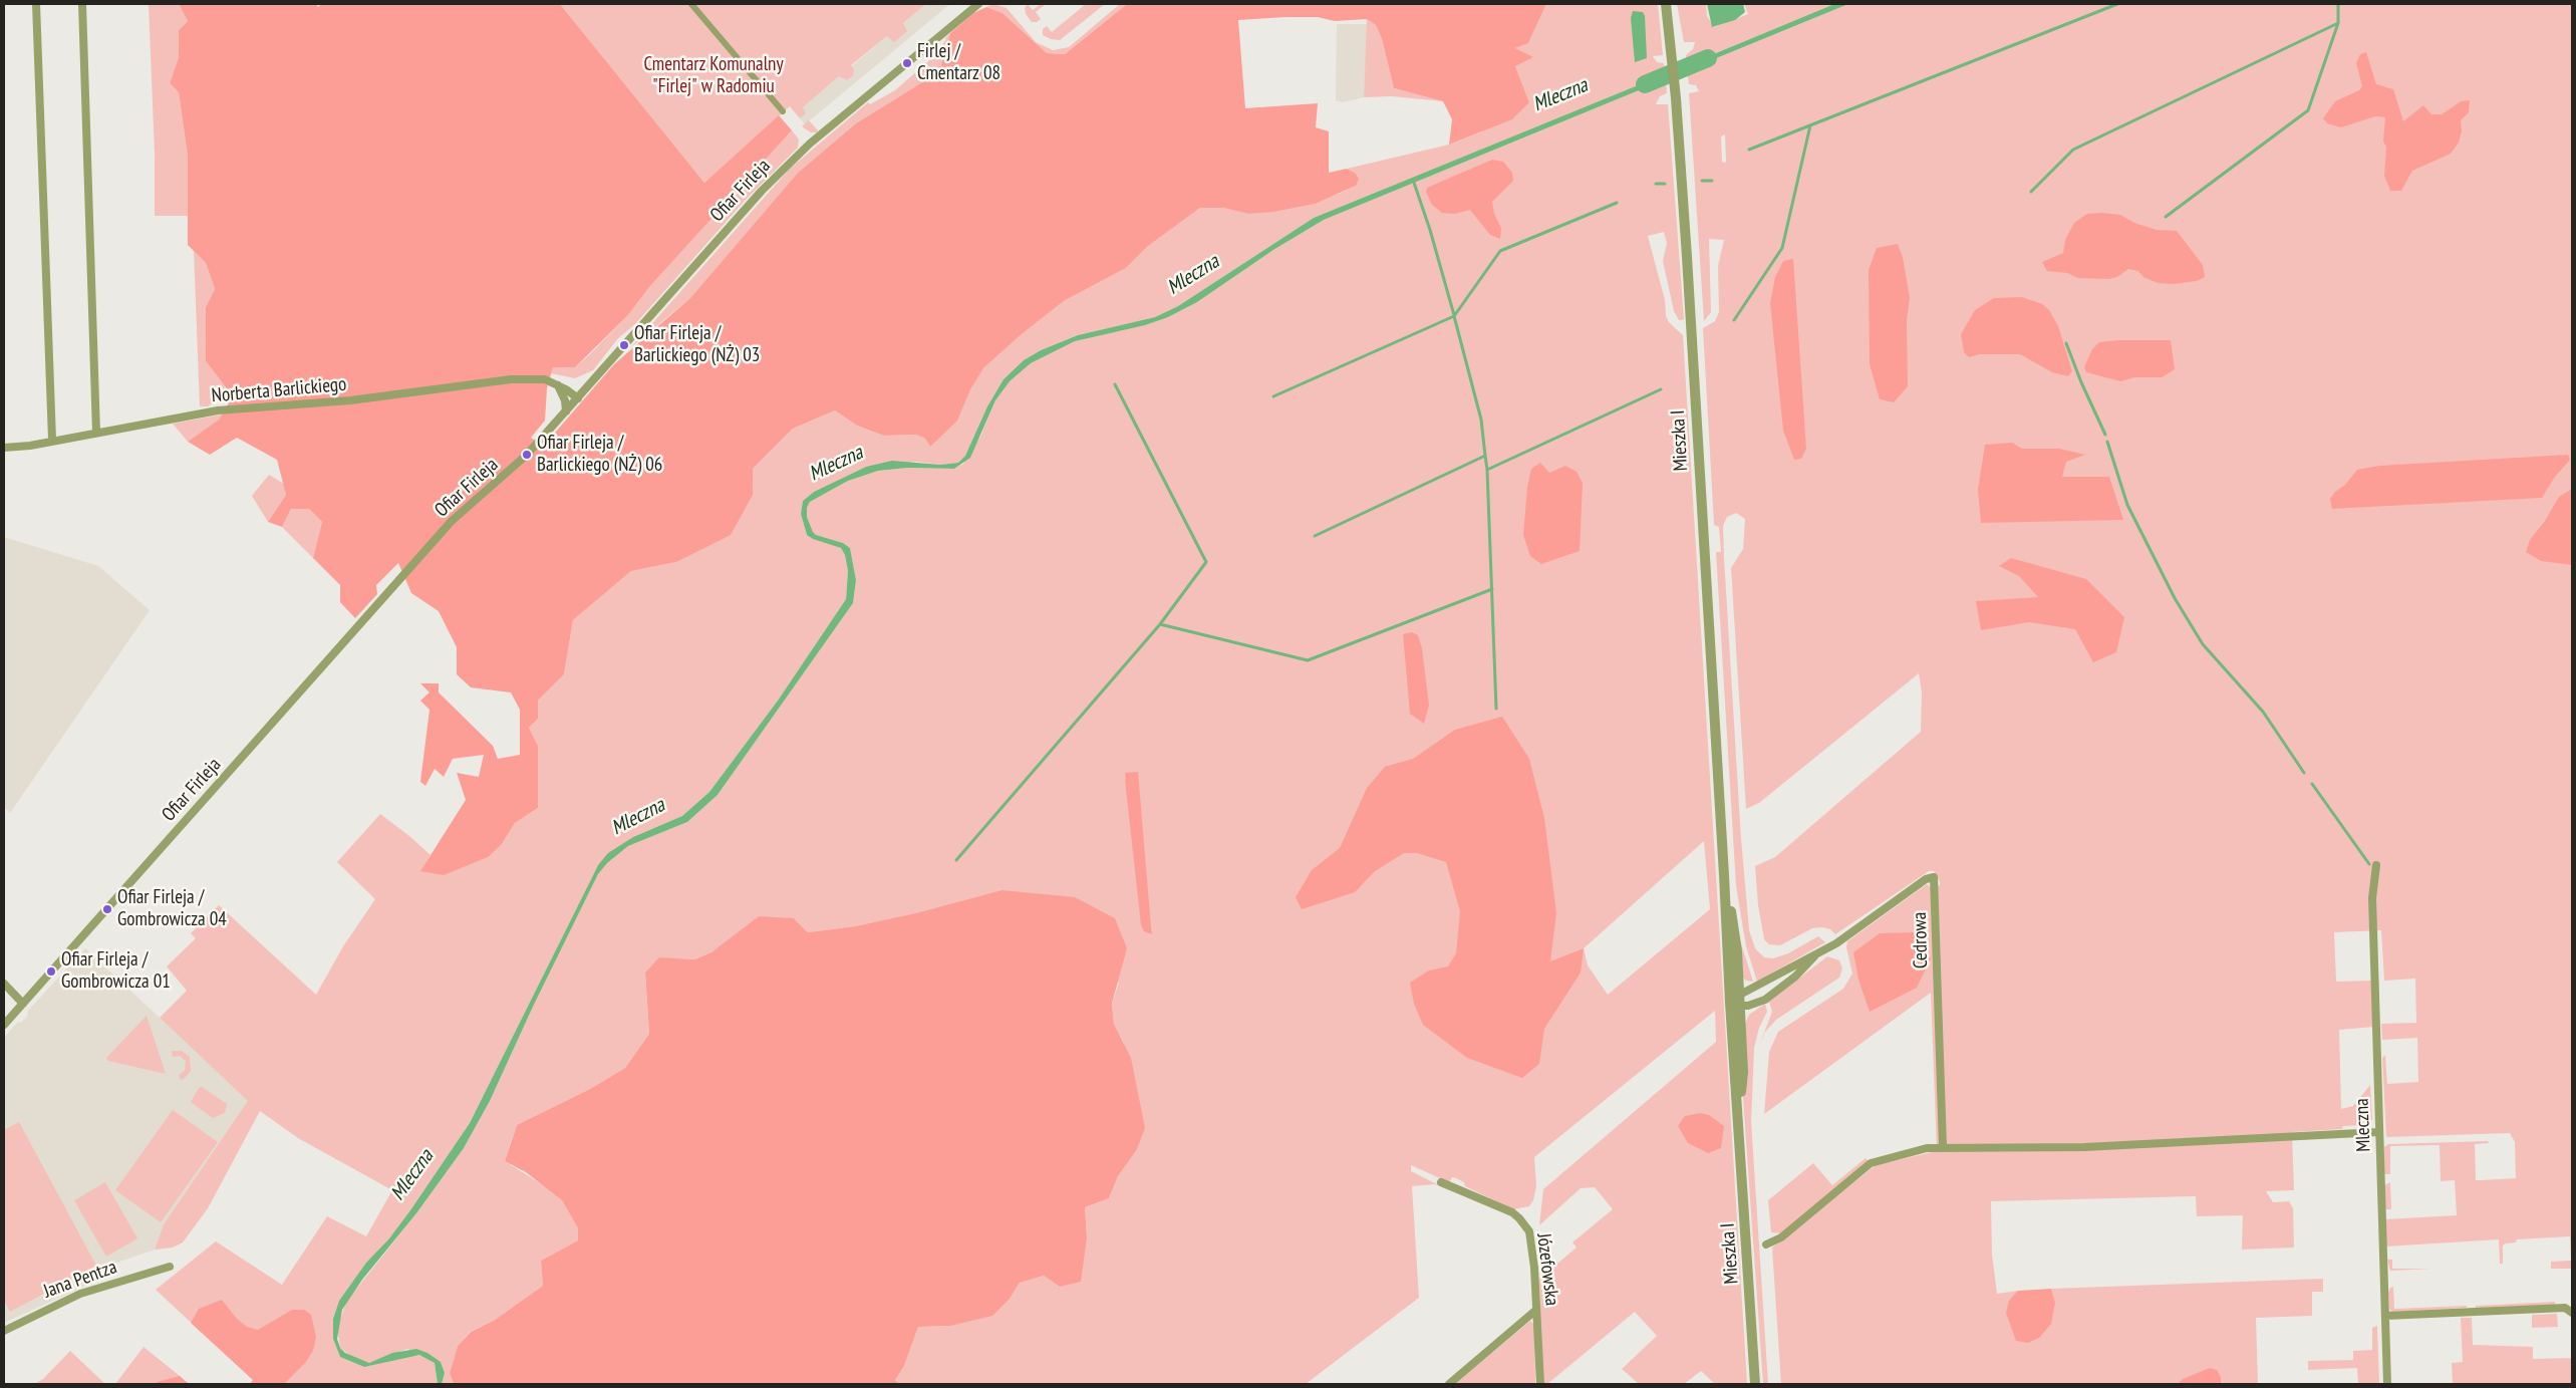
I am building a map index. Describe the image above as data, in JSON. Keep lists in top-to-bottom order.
{
  "streets": {
    "street": [
      "Ofiar Firleja",
      "Norberta Barlickiego",
      "Mieszka I",
      "Cedrowa",
      "Mleczna",
      "Józefowska",
      "Jana Pentza"
    ]
  },
  "crossings": [
    ["Ofiar Firleja", "Norberta Barlickiego"],
    ["Mieszka I", "Cedrowa"]
  ],
  "water": ["Mleczna"],
  "parks": ["Cmentarz Komunalny \"Firlej\" w Radomiu"],
  "places": [
    "Firlej / Cmentarz 08",
    "Ofiar Firleja / Barlickiego (NŻ) 03",
    "Ofiar Firleja / Barlickiego (NŻ) 06",
    "Ofiar Firleja / Gombrowicza 04",
    "Ofiar Firleja / Gombrowicza 01"
  ]
}
